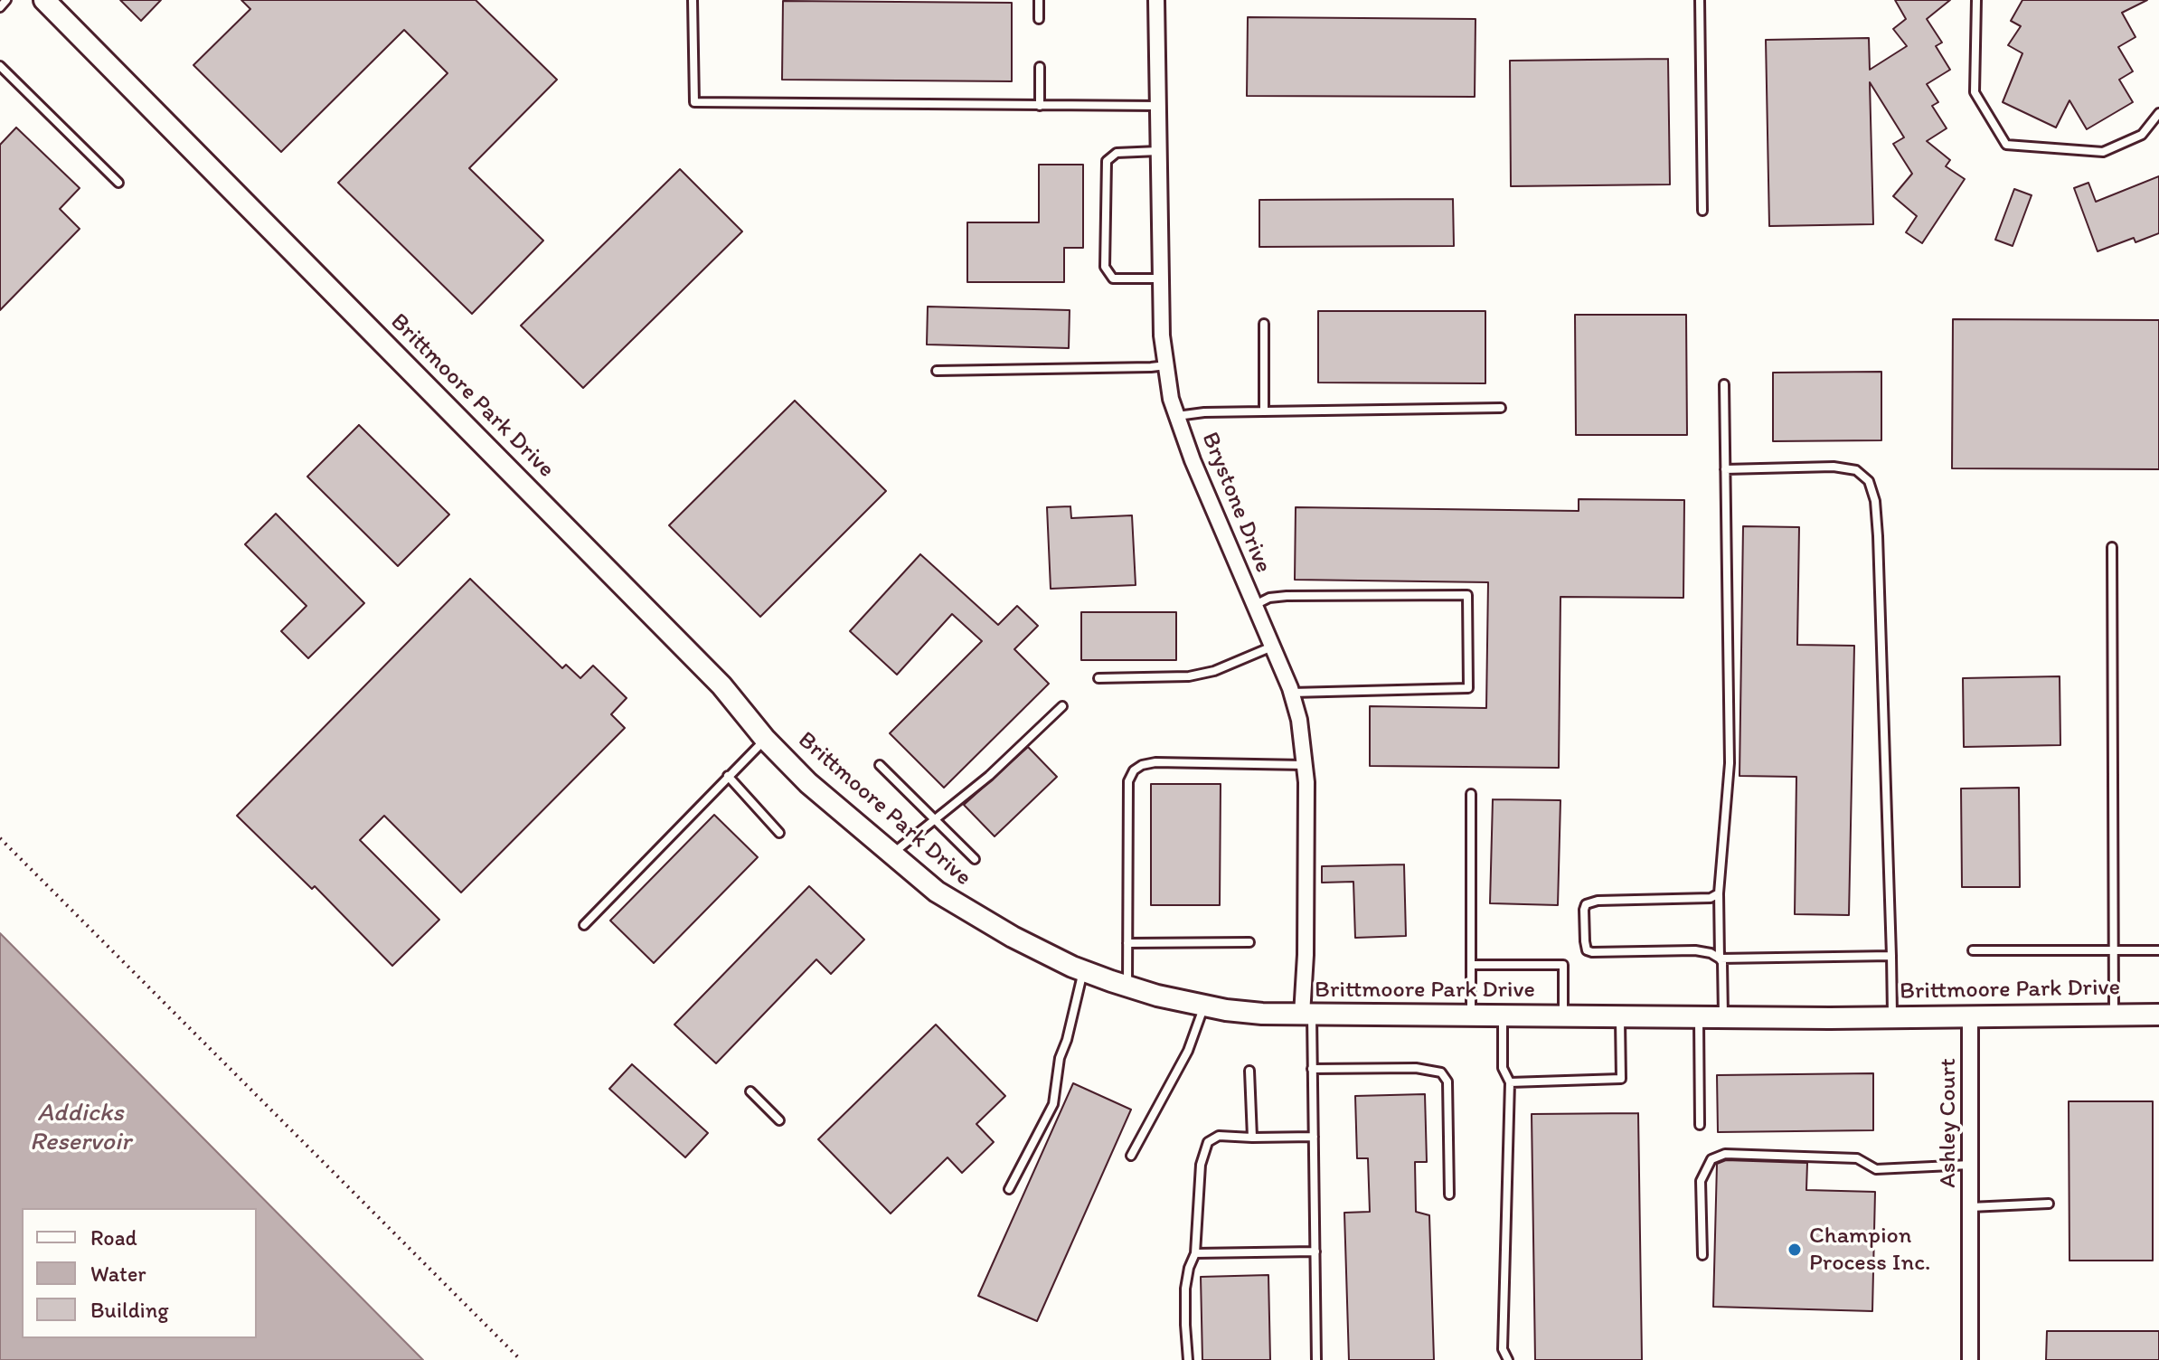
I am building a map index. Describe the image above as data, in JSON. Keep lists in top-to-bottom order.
{
  "streets": {
    "street": ["Brittmoore Park Drive", "Brystone Drive", "Ashley Court"]
  },
  "crossings": [
    ["Brittmoore Park Drive", "Brystone Drive"],
    ["Brittmoore Park Drive", "Ashley Court"]
  ],
  "water": ["Addicks Reservoir"],
  "places": ["Champion Process Inc."],
  "legend": ["Road", "Water", "Building"]
}
